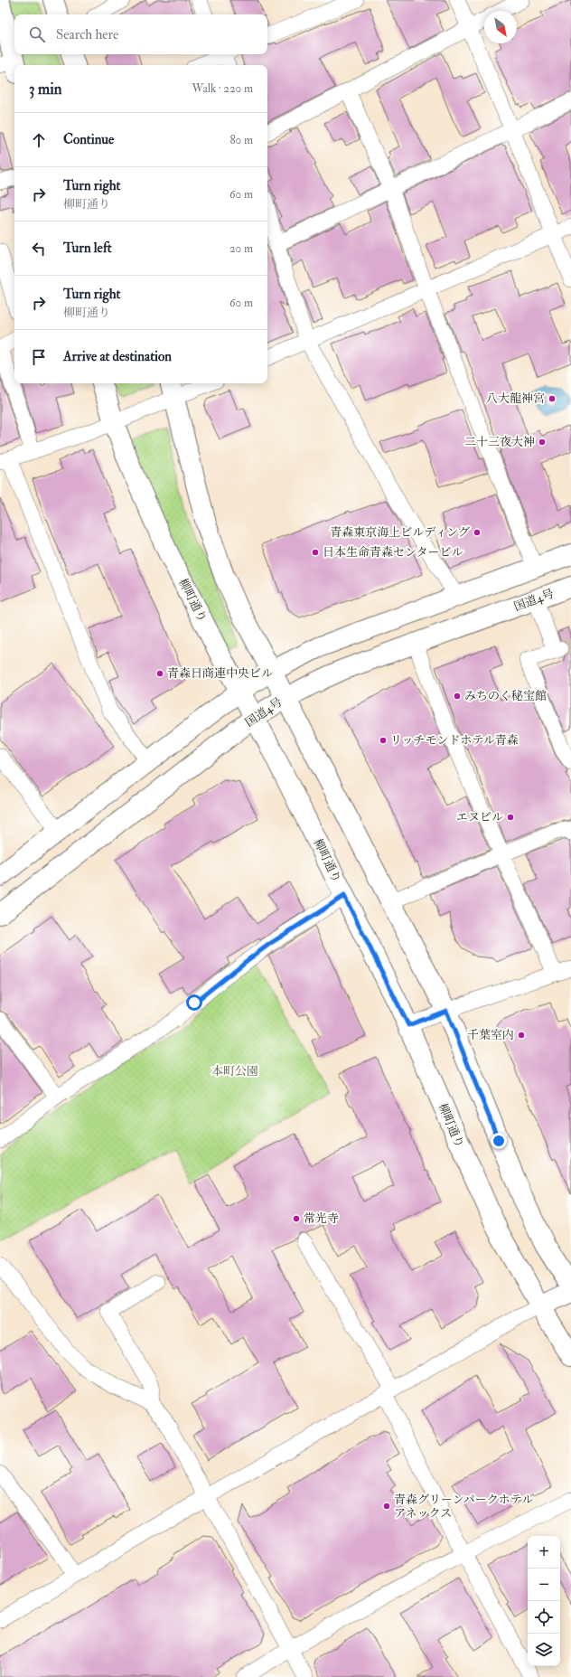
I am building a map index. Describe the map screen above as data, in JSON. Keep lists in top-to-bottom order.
{
  "streets": {
    "main road": ["柳町通り", "国道4号"]
  },
  "crossings": [
    ["柳町通り", "国道4号"]
  ],
  "parks": ["本町公園"],
  "places": [
    "八大龍神宮",
    "二十三夜大神",
    "青森東京海上ビルディング",
    "日本生命青森センタービル",
    "青森日商連中央ビル",
    "みちのく秘宝館",
    "リッチモンドホテル青森",
    "エヌビル",
    "千葉室内",
    "常光寺",
    "青森グリーンパークホテル アネックス"
  ],
  "north": "bottom right",
  "page": {
    "search": "Search here",
    "heading": ["3 min", "Walk · 220 m"],
    "list": [
      ["Continue", "80 m"],
      ["Turn right", "柳町通り", "60 m"],
      ["Turn left", "20 m"],
      ["Turn right", "柳町通り", "60 m"],
      "Arrive at destination"
    ],
    "map_buttons": ["+", "−"]
  }
}
